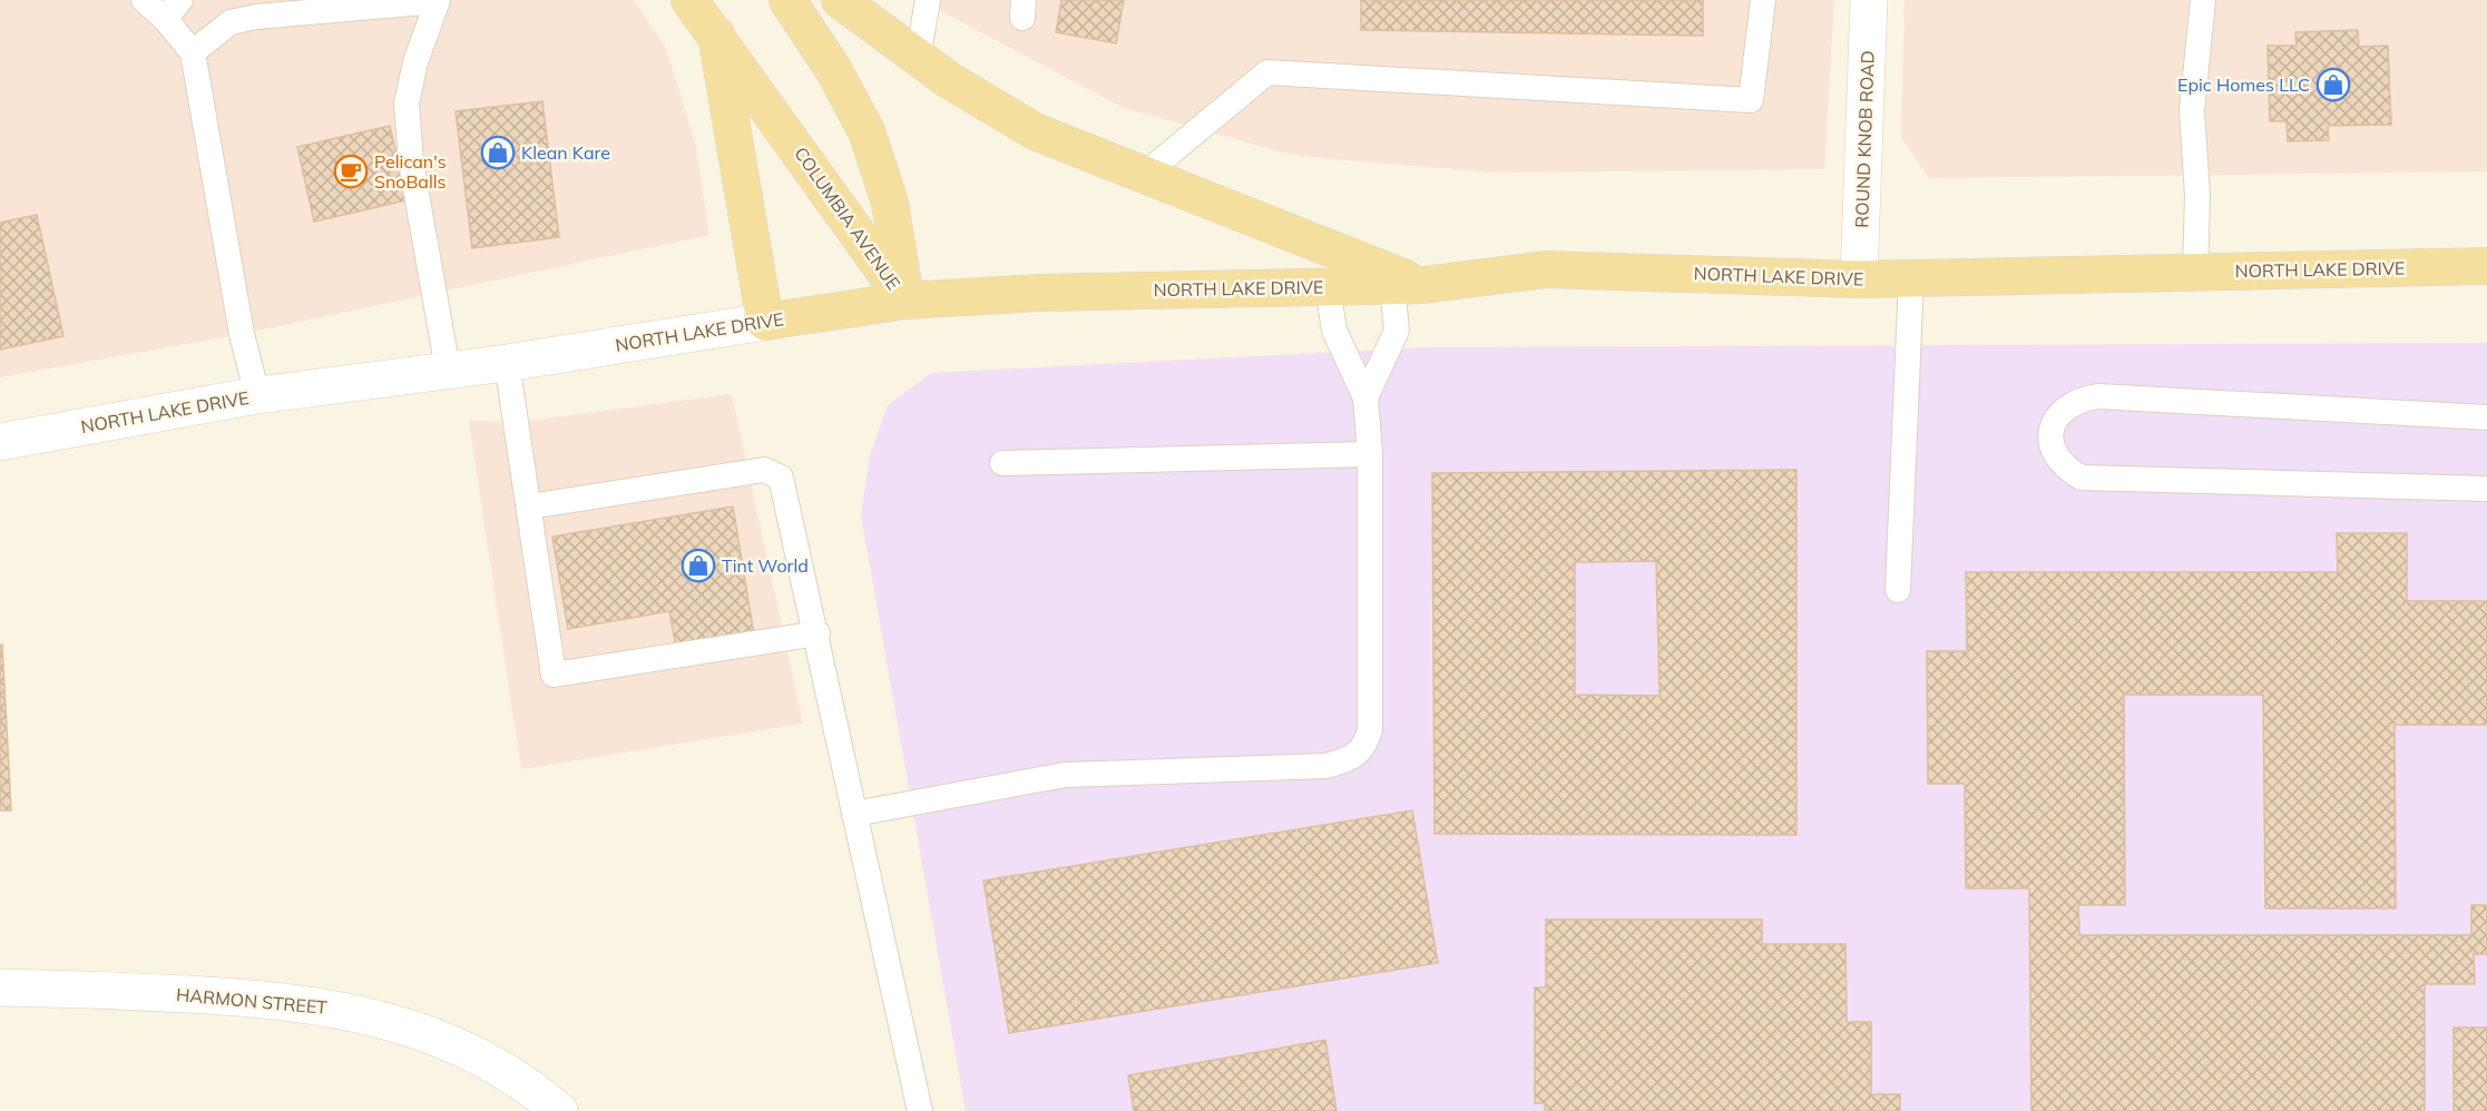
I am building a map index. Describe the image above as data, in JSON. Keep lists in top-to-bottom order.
{
  "streets": {
    "main road": ["COLUMBIA AVENUE", "NORTH LAKE DRIVE"],
    "street": ["ROUND KNOB ROAD", "HARMON STREET"]
  },
  "crossings": [
    ["ROUND KNOB ROAD", "NORTH LAKE DRIVE"],
    ["COLUMBIA AVENUE", "NORTH LAKE DRIVE"]
  ],
  "places": {
    "shop": ["Epic Homes LLC", "Klean Kare", "Tint World"],
    "cafe": ["Pelican's SnoBalls"]
  }
}
